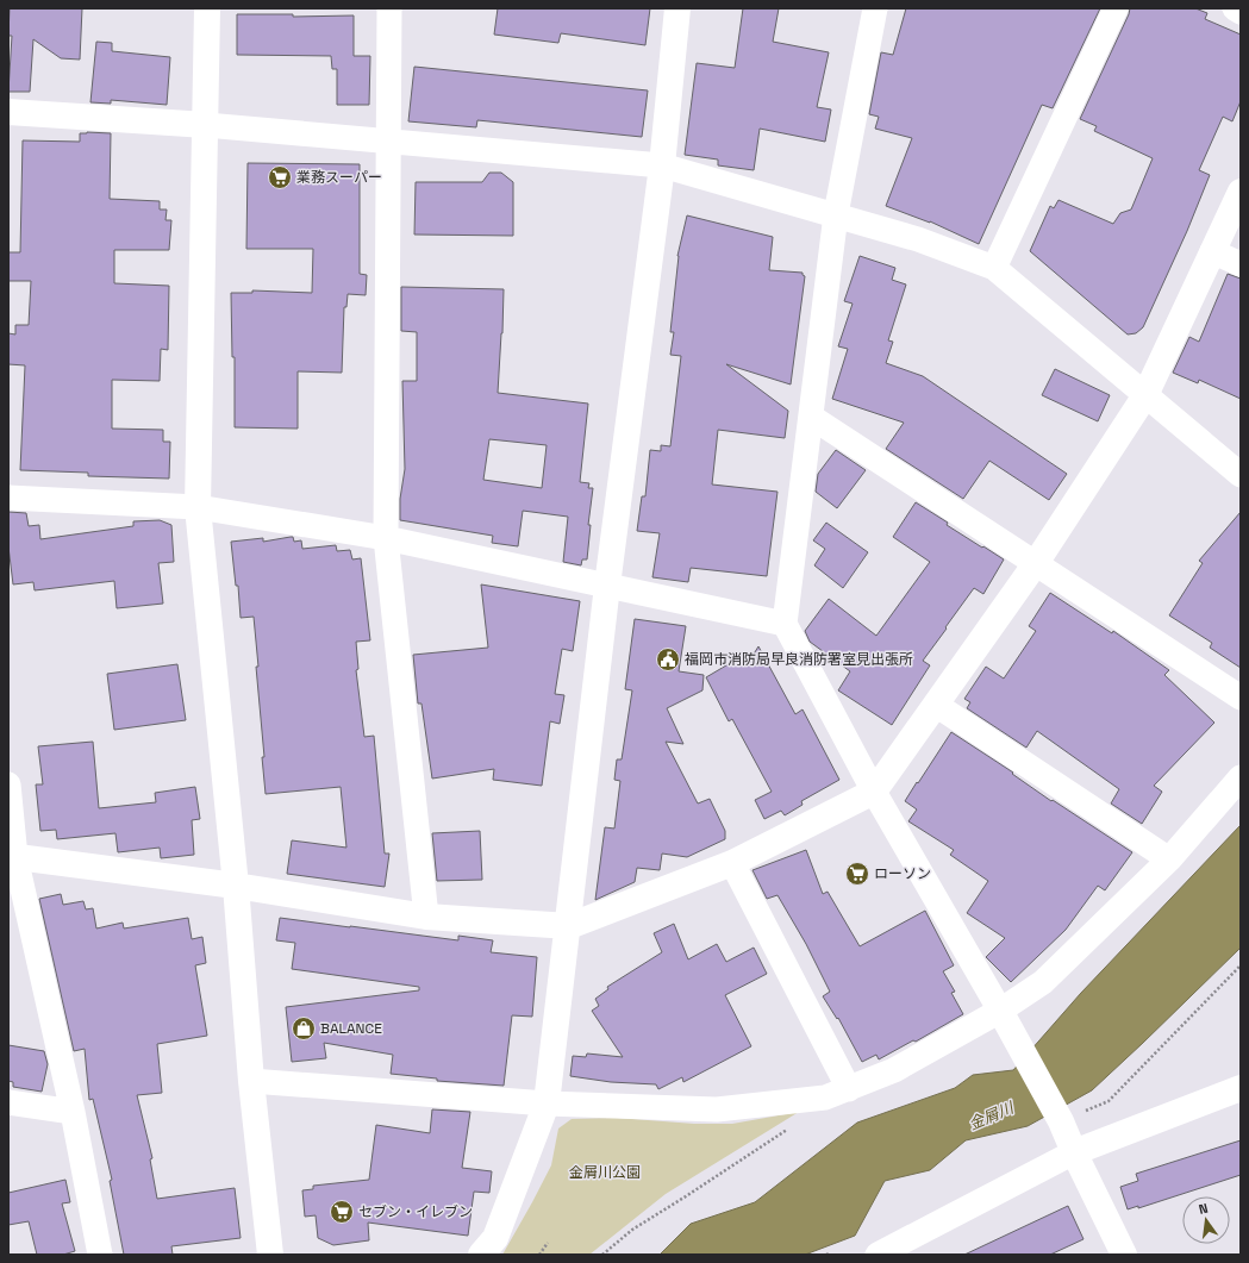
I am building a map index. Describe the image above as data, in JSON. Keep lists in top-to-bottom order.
{
  "water": ["金屑川"],
  "parks": ["金屑川公園"],
  "places": {
    "supermarket": ["業務スーパー", "ローソン", "セブン・イレブン"],
    "public building": ["福岡市消防局早良消防署室見出張所"],
    "shop": ["BALANCE"]
  },
  "north": "top"
}
